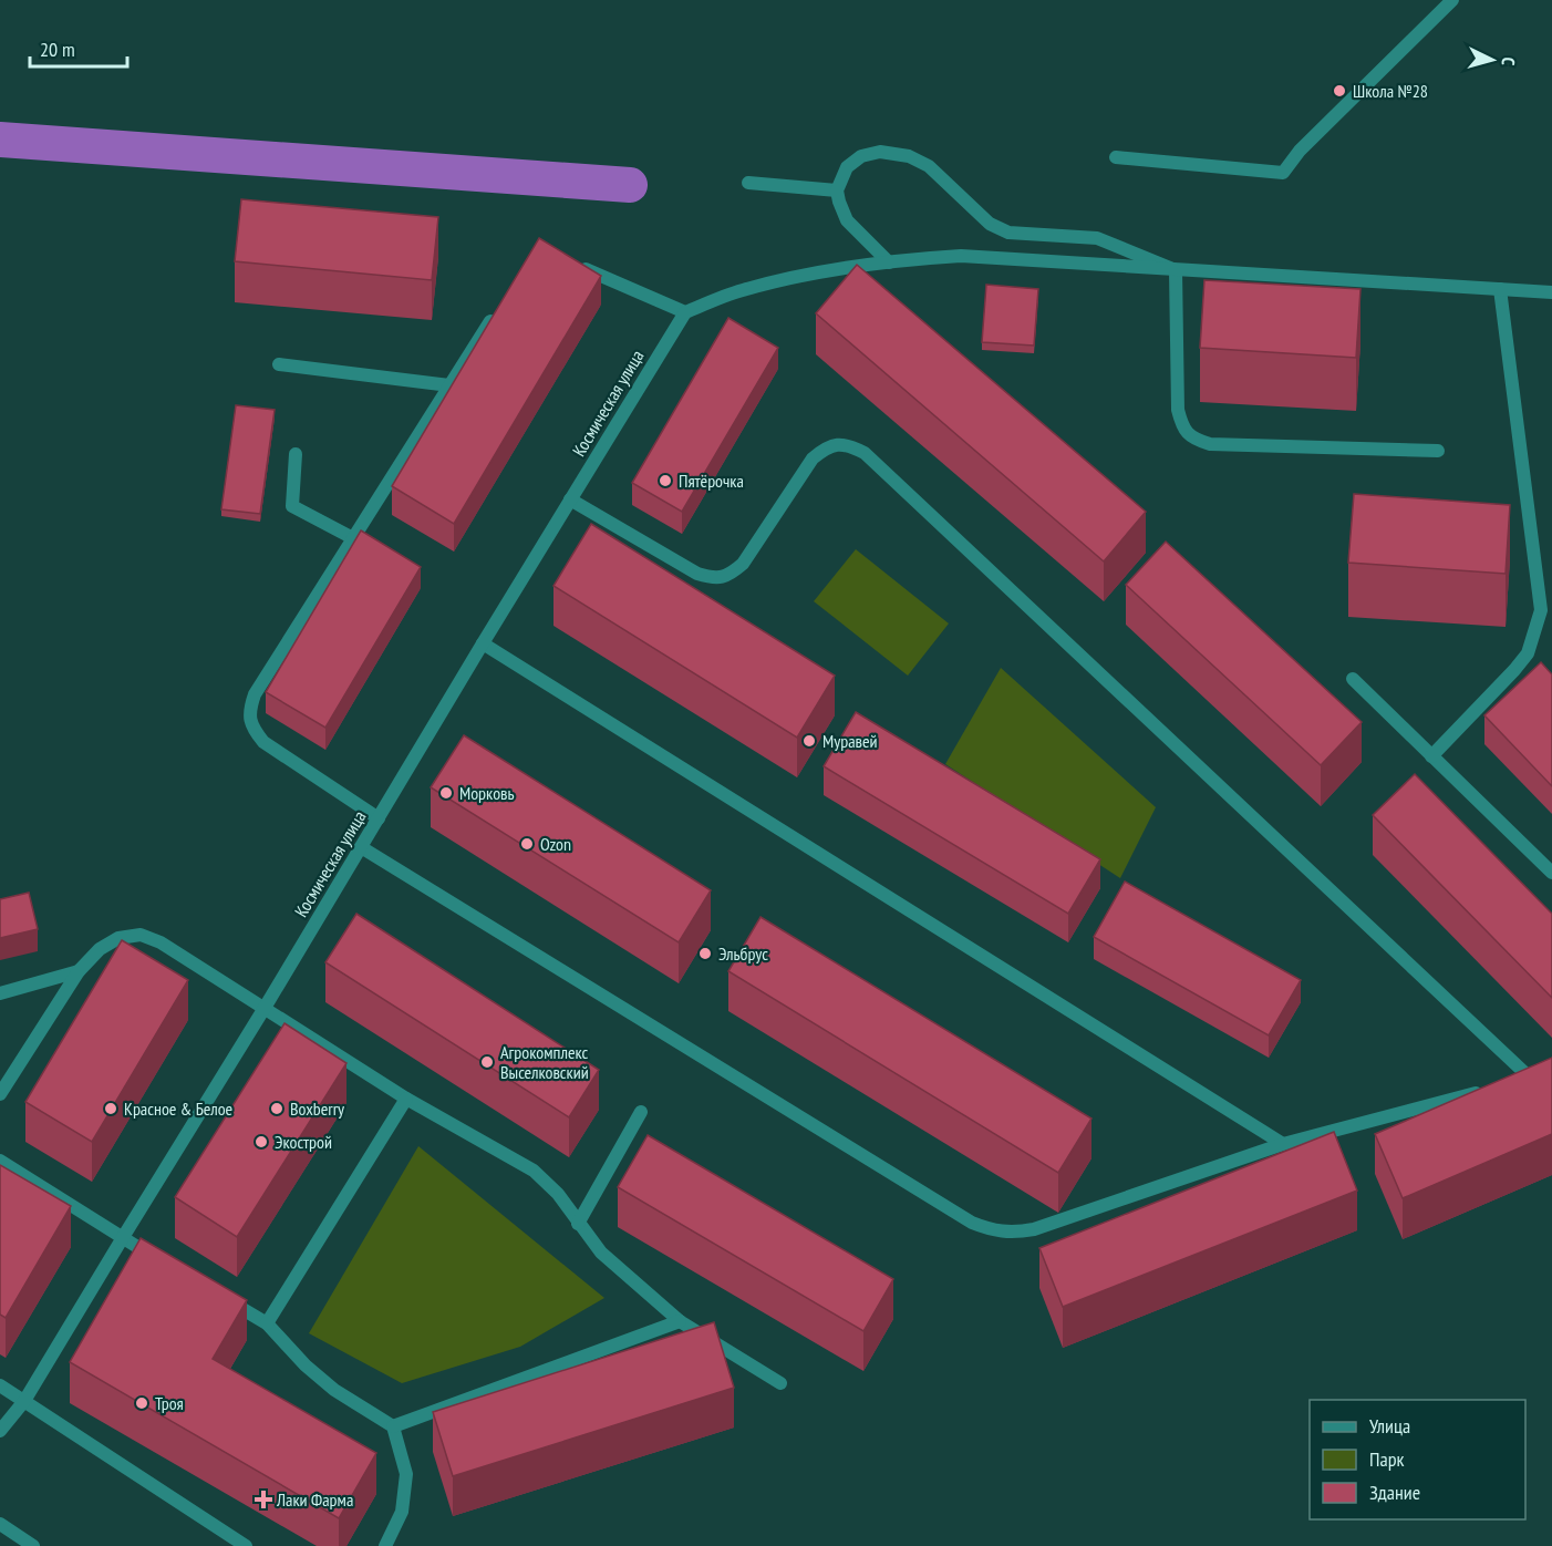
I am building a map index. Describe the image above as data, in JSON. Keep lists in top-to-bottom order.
{
  "streets": {
    "street": ["Космическая улица"]
  },
  "places": {
    "other": [
      "Школа №28",
      "Пятёрочка",
      "Муравей",
      "Морковь",
      "Ozon",
      "Эльбрус",
      "Агрокомплекс Выселковский",
      "Красное & Белое",
      "Boxberry",
      "Экострой",
      "Троя"
    ],
    "health": ["Лаки Фарма"]
  },
  "legend": ["Улица", "Парк", "Здание"],
  "scale_bar": "20 m",
  "north": "right"
}
